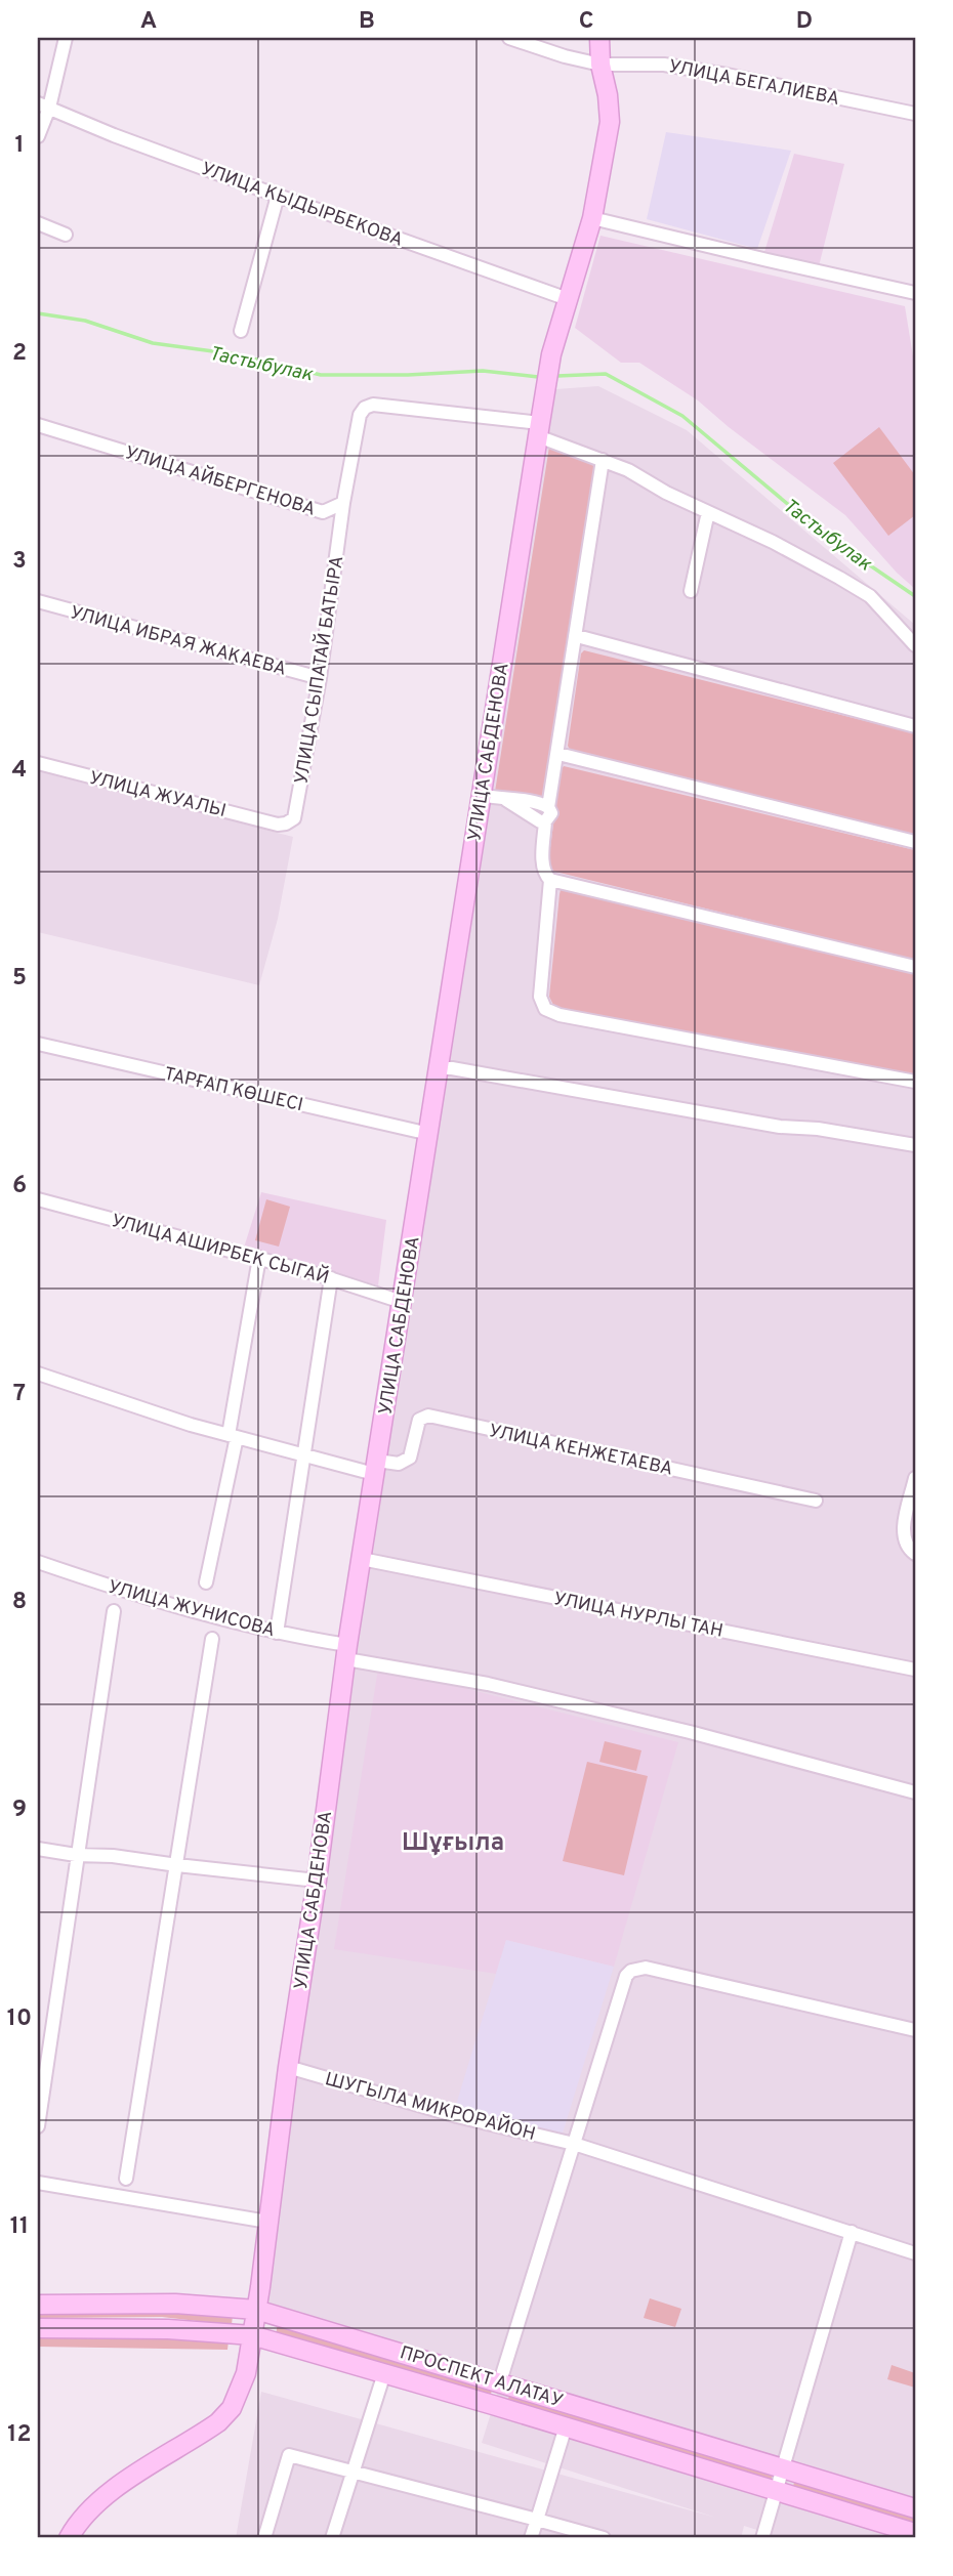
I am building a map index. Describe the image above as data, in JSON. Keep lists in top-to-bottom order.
{
  "streets": {
    "street": [
      "УЛИЦА БЕГАЛИЕВА",
      "УЛИЦА КЫДЫРБЕКОВА",
      "УЛИЦА АЙБЕРГЕНОВА",
      "УЛИЦА ИБРАЯ ЖАКАЕВА",
      "УЛИЦА СЫПАТАЙ БАТЫРА",
      "УЛИЦА САБДЕНОВА",
      "УЛИЦА ЖУАЛЫ",
      "ТАРҒАП КӨШЕСІ",
      "УЛИЦА АШИРБЕК СЫГАЙ",
      "УЛИЦА КЕНЖЕТАЕВА",
      "УЛИЦА ЖУНИСОВА",
      "УЛИЦА НУРЛЫ ТАН",
      "ШУГЫЛА МИКРОРАЙОН",
      "ПРОСПЕКТ АЛАТАУ"
    ]
  },
  "crossings": [
    ["УЛИЦА БЕГАЛИЕВА", "УЛИЦА САБДЕНОВА"],
    ["УЛИЦА КЫДЫРБЕКОВА", "УЛИЦА САБДЕНОВА"],
    ["УЛИЦА АЙБЕРГЕНОВА", "УЛИЦА СЫПАТАЙ БАТЫРА"],
    ["УЛИЦА АЙБЕРГЕНОВА", "УЛИЦА САБДЕНОВА"],
    ["УЛИЦА ИБРАЯ ЖАКАЕВА", "УЛИЦА СЫПАТАЙ БАТЫРА"],
    ["УЛИЦА СЫПАТАЙ БАТЫРА", "УЛИЦА ЖУАЛЫ"],
    ["УЛИЦА САБДЕНОВА", "ТАРҒАП КӨШЕСІ"],
    ["УЛИЦА САБДЕНОВА", "УЛИЦА АШИРБЕК СЫГАЙ"],
    ["УЛИЦА САБДЕНОВА", "УЛИЦА КЕНЖЕТАЕВА"],
    ["УЛИЦА САБДЕНОВА", "УЛИЦА ЖУНИСОВА"],
    ["УЛИЦА САБДЕНОВА", "УЛИЦА НУРЛЫ ТАН"],
    ["УЛИЦА САБДЕНОВА", "ШУГЫЛА МИКРОРАЙОН"],
    ["УЛИЦА САБДЕНОВА", "ПРОСПЕКТ АЛАТАУ"]
  ],
  "districts": ["Шұғыла"],
  "water": ["Тастыбулак"],
  "grid": {
    "columns": [
      "A",
      "B",
      "C",
      "D"
    ],
    "rows": [
      "1",
      "2",
      "3",
      "4",
      "5",
      "6",
      "7",
      "8",
      "9",
      "10",
      "11",
      "12"
    ]
  }
}
